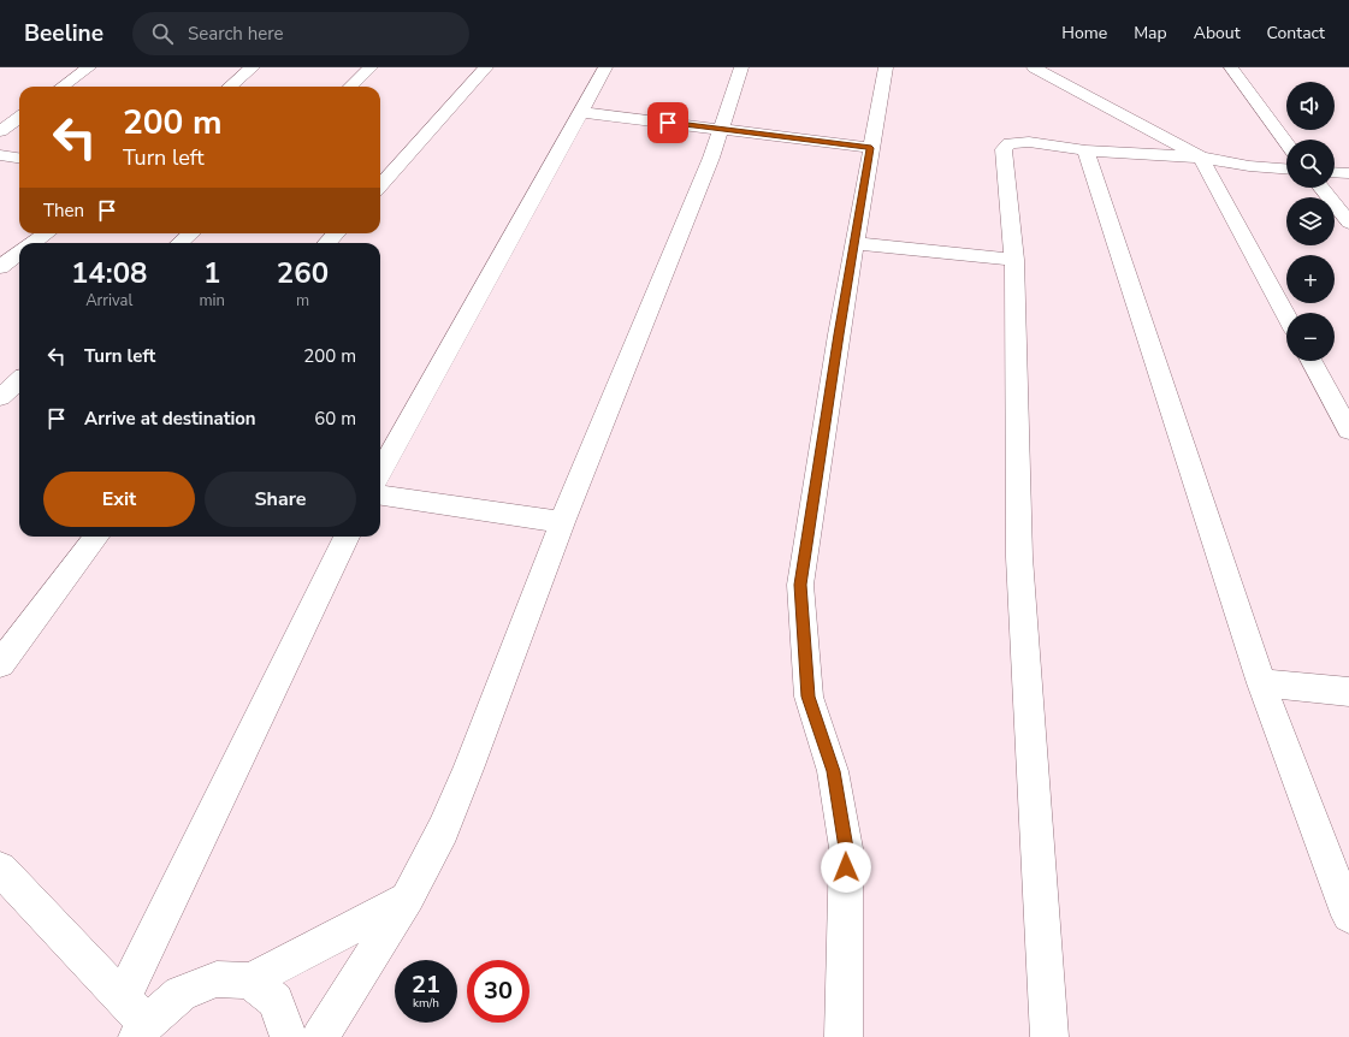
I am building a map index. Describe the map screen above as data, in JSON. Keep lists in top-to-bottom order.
{
  "page": {
    "header": "Beeline",
    "search": "Search here",
    "nav": [
      "Home",
      "Map",
      "About",
      "Contact"
    ],
    "map_buttons": ["+", "−"],
    "turn": ["200 m", "Turn left"],
    "then": "Then",
    "eta": [
      "14:08",
      "Arrival",
      "1",
      "min",
      "260",
      "m"
    ],
    "list": [
      {
        "name": "Turn left",
        "value": "200 m"
      },
      {
        "name": "Arrive at destination",
        "value": "60 m"
      }
    ],
    "buttons": ["Exit", "Share"],
    "speed": "21 km/h",
    "limit": "30"
  }
}
